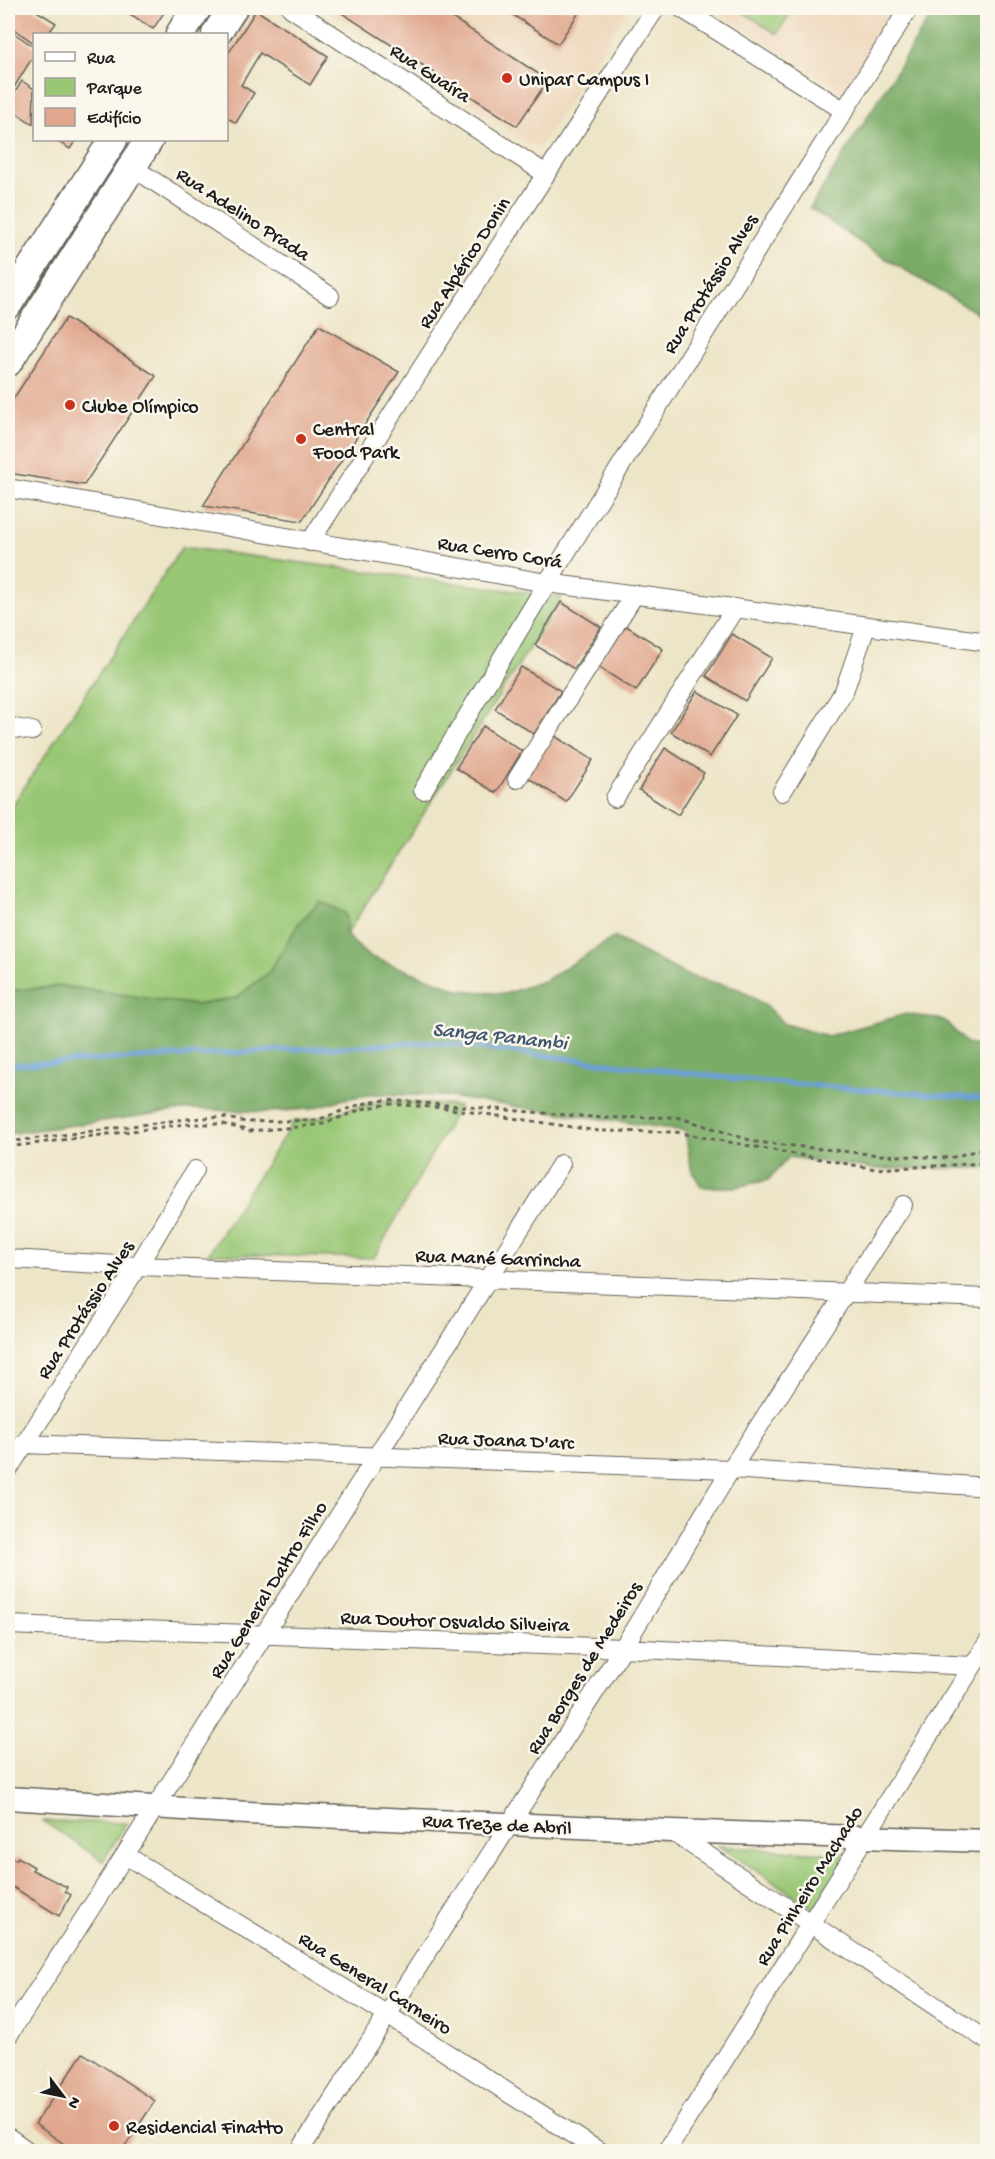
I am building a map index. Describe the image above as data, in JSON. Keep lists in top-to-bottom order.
{
  "streets": {
    "street": [
      "Rua Guaíra",
      "Rua Adelino Prada",
      "Rua Alpérico Donin",
      "Rua Protássio Alves",
      "Rua Cerro Corá",
      "Rua Mané Garrincha",
      "Rua Joana D'arc",
      "Rua General Daltro Filho",
      "Rua Doutor Osvaldo Silveira",
      "Rua Borges de Medeiros",
      "Rua Treze de Abril",
      "Rua Pinheiro Machado",
      "Rua General Carneiro"
    ]
  },
  "crossings": [
    ["Rua Guaíra", "Rua Alpérico Donin"],
    ["Rua Alpérico Donin", "Rua Cerro Corá"],
    ["Rua Protássio Alves", "Rua Cerro Corá"],
    ["Rua Protássio Alves", "Rua Mané Garrincha"],
    ["Rua Protássio Alves", "Rua Joana D'arc"],
    ["Rua Mané Garrincha", "Rua General Daltro Filho"],
    ["Rua Mané Garrincha", "Rua Borges de Medeiros"],
    ["Rua Joana D'arc", "Rua General Daltro Filho"],
    ["Rua Joana D'arc", "Rua Borges de Medeiros"],
    ["Rua General Daltro Filho", "Rua Doutor Osvaldo Silveira"],
    ["Rua General Daltro Filho", "Rua Treze de Abril"],
    ["Rua General Daltro Filho", "Rua General Carneiro"],
    ["Rua Doutor Osvaldo Silveira", "Rua Borges de Medeiros"],
    ["Rua Doutor Osvaldo Silveira", "Rua Pinheiro Machado"],
    ["Rua Borges de Medeiros", "Rua Treze de Abril"],
    ["Rua Borges de Medeiros", "Rua General Carneiro"],
    ["Rua Treze de Abril", "Rua Pinheiro Machado"]
  ],
  "water": ["Sanga Panambi"],
  "places": [
    "Unipar Campus I",
    "Clube Olímpico",
    "Central Food Park",
    "Residencial Finatto"
  ],
  "legend": ["Rua", "Parque", "Edifício"],
  "north": "bottom right"
}
